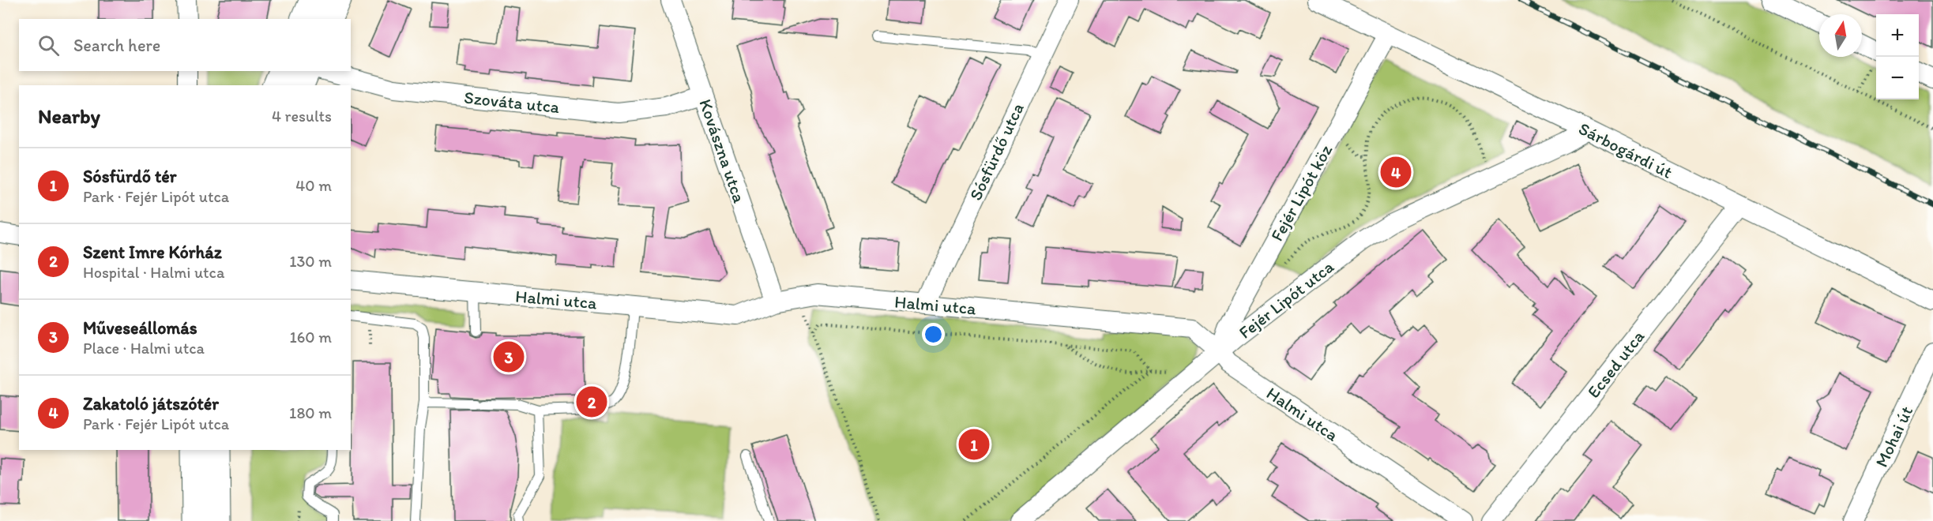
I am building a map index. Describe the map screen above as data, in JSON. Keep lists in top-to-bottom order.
{
  "streets": {
    "street": [
      "Szováta utca",
      "Sárbogárdi út",
      "Kovászna utca",
      "Sósfürdő utca",
      "Fejér Lipót köz",
      "Halmi utca",
      "Fejér Lipót utca",
      "Ecsed utca",
      "Mohai út"
    ]
  },
  "crossings": [
    ["Szováta utca", "Kovászna utca"],
    ["Sárbogárdi út", "Fejér Lipót köz"],
    ["Sárbogárdi út", "Fejér Lipót utca"],
    ["Sárbogárdi út", "Ecsed utca"],
    ["Kovászna utca", "Halmi utca"],
    ["Sósfürdő utca", "Halmi utca"],
    ["Fejér Lipót köz", "Halmi utca"],
    ["Fejér Lipót köz", "Fejér Lipót utca"],
    ["Halmi utca", "Fejér Lipót utca"]
  ],
  "north": "top",
  "page": {
    "map_buttons": ["+", "−"],
    "search": "Search here",
    "heading": ["Nearby", "4 results"],
    "list": [
      {
        "mark": "1",
        "name": "Sósfürdő tér",
        "note": "Park · Fejér Lipót utca",
        "value": "40 m"
      },
      {
        "mark": "2",
        "name": "Szent Imre Kórház",
        "note": "Hospital · Halmi utca",
        "value": "130 m"
      },
      {
        "mark": "3",
        "name": "Műveseállomás",
        "note": "Place · Halmi utca",
        "value": "160 m"
      },
      {
        "mark": "4",
        "name": "Zakatoló játszótér",
        "note": "Park · Fejér Lipót utca",
        "value": "180 m"
      }
    ],
    "pins": [
      "4",
      "3",
      "2",
      "1"
    ]
  }
}
